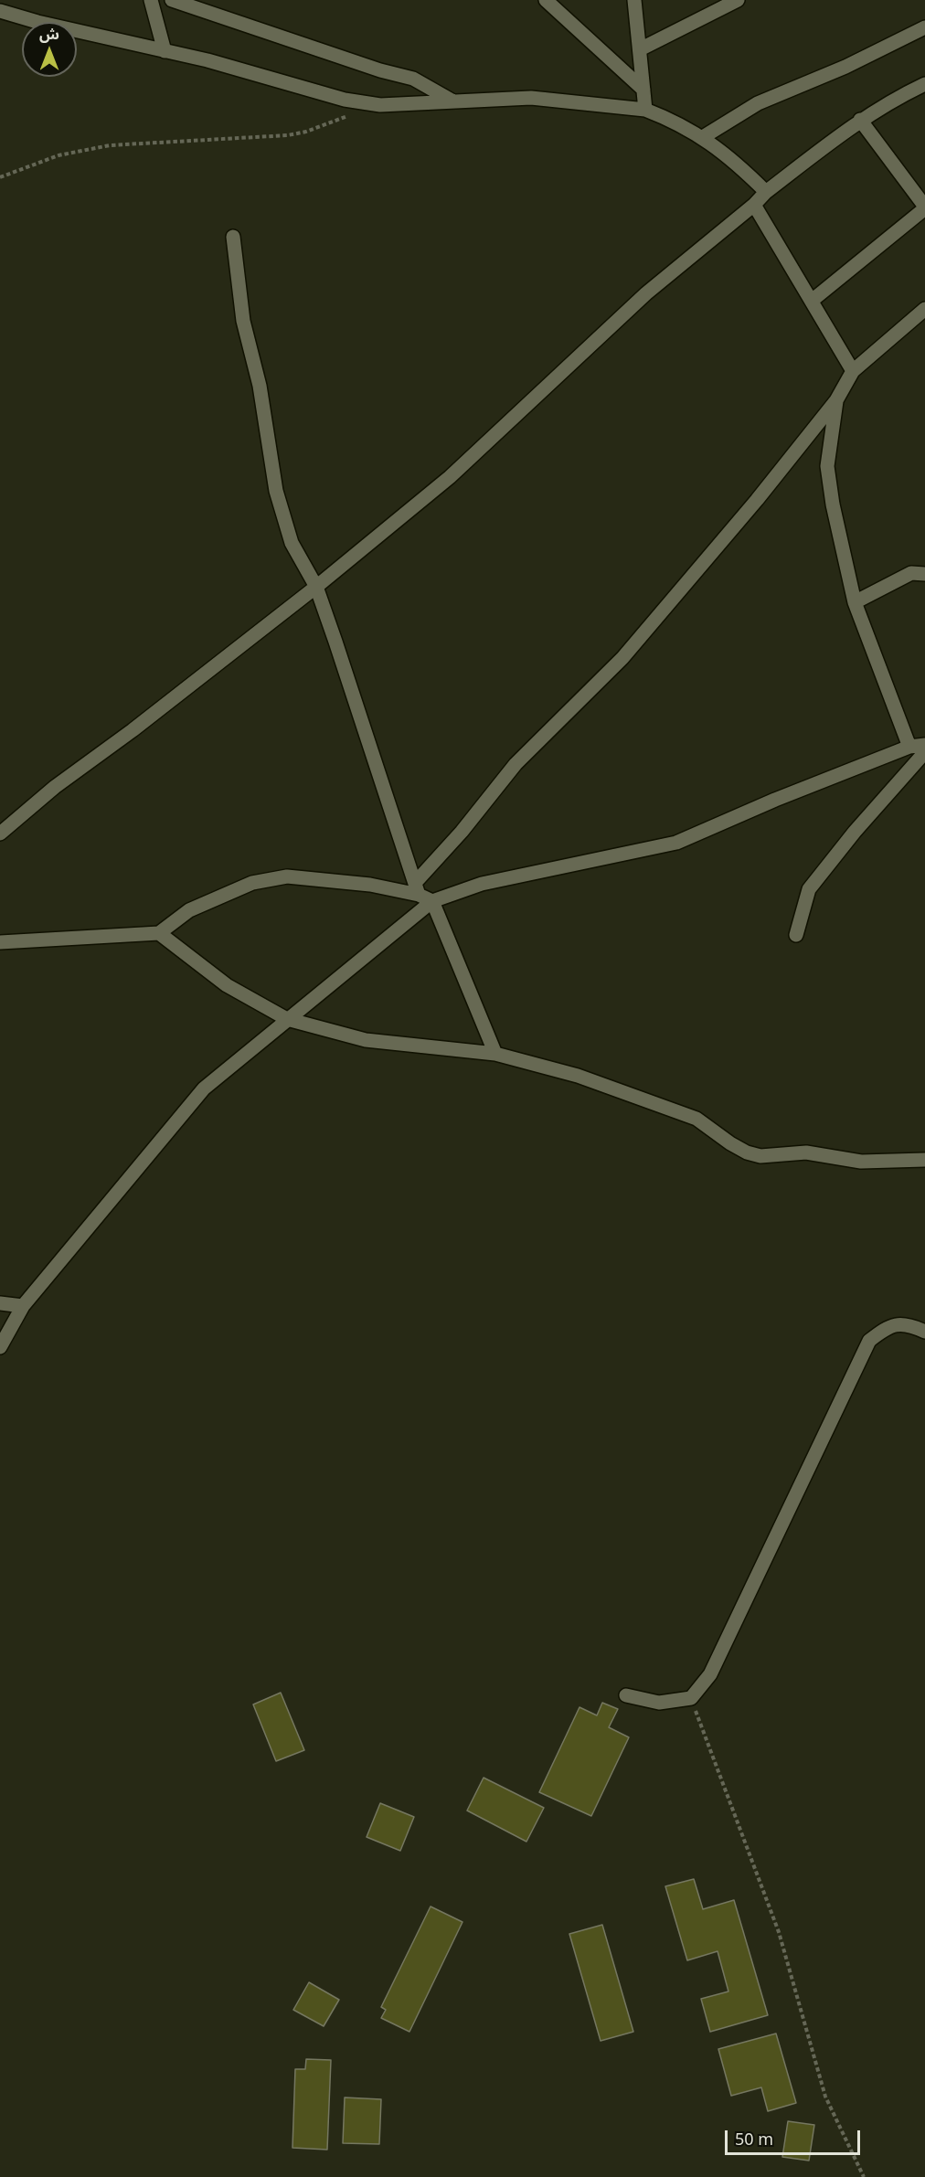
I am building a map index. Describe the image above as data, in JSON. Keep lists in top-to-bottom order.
{
  "scale_bar": "50 m",
  "north": "top"
}
